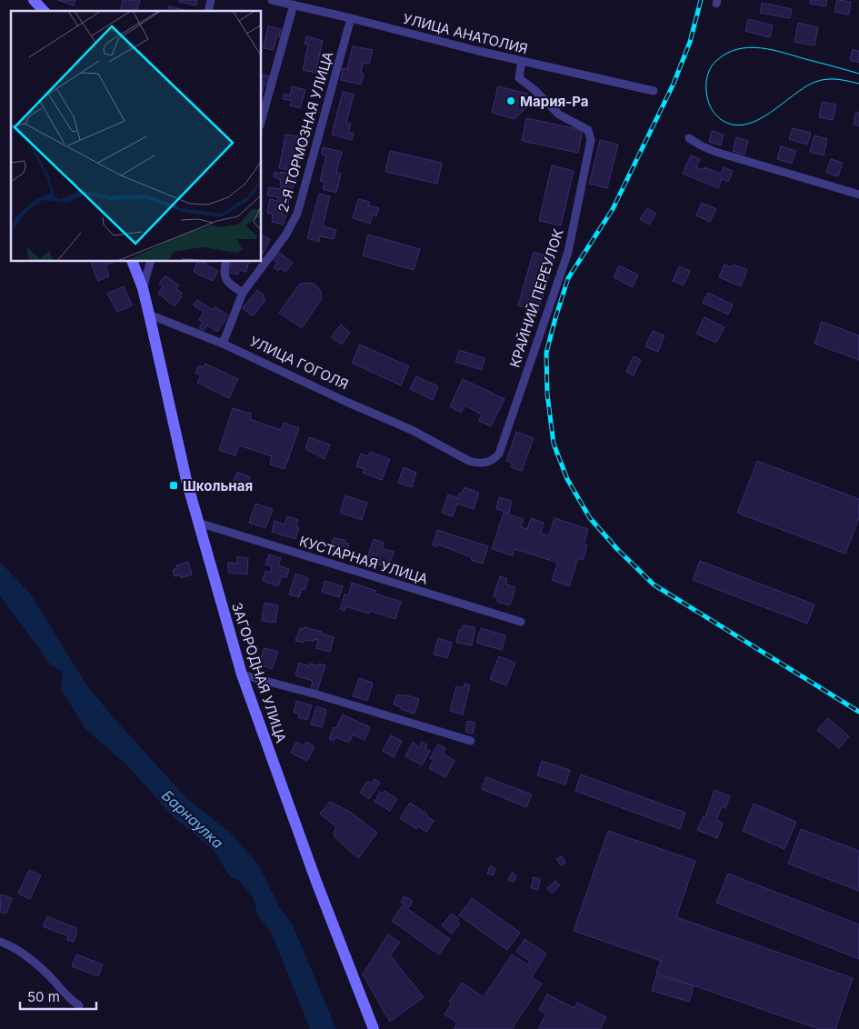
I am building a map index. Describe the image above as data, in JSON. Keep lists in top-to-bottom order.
{
  "streets": {
    "main road": ["ЗАГОРОДНАЯ УЛИЦА"],
    "street": [
      "УЛИЦА АНАТОЛИЯ",
      "2-Я ТОРМОЗНАЯ УЛИЦА",
      "КРАЙНИЙ ПЕРЕУЛОК",
      "УЛИЦА ГОГОЛЯ",
      "КУСТАРНАЯ УЛИЦА"
    ]
  },
  "crossings": [
    ["УЛИЦА АНАТОЛИЯ", "2-Я ТОРМОЗНАЯ УЛИЦА"],
    ["УЛИЦА АНАТОЛИЯ", "КРАЙНИЙ ПЕРЕУЛОК"],
    ["2-Я ТОРМОЗНАЯ УЛИЦА", "УЛИЦА ГОГОЛЯ"],
    ["КРАЙНИЙ ПЕРЕУЛОК", "УЛИЦА ГОГОЛЯ"],
    ["УЛИЦА ГОГОЛЯ", "ЗАГОРОДНАЯ УЛИЦА"],
    ["КУСТАРНАЯ УЛИЦА", "ЗАГОРОДНАЯ УЛИЦА"]
  ],
  "water": ["Барнаулка"],
  "places": {
    "other": ["Мария-Ра"],
    "transit": ["Школьная"]
  },
  "scale_bar": "50 m"
}
